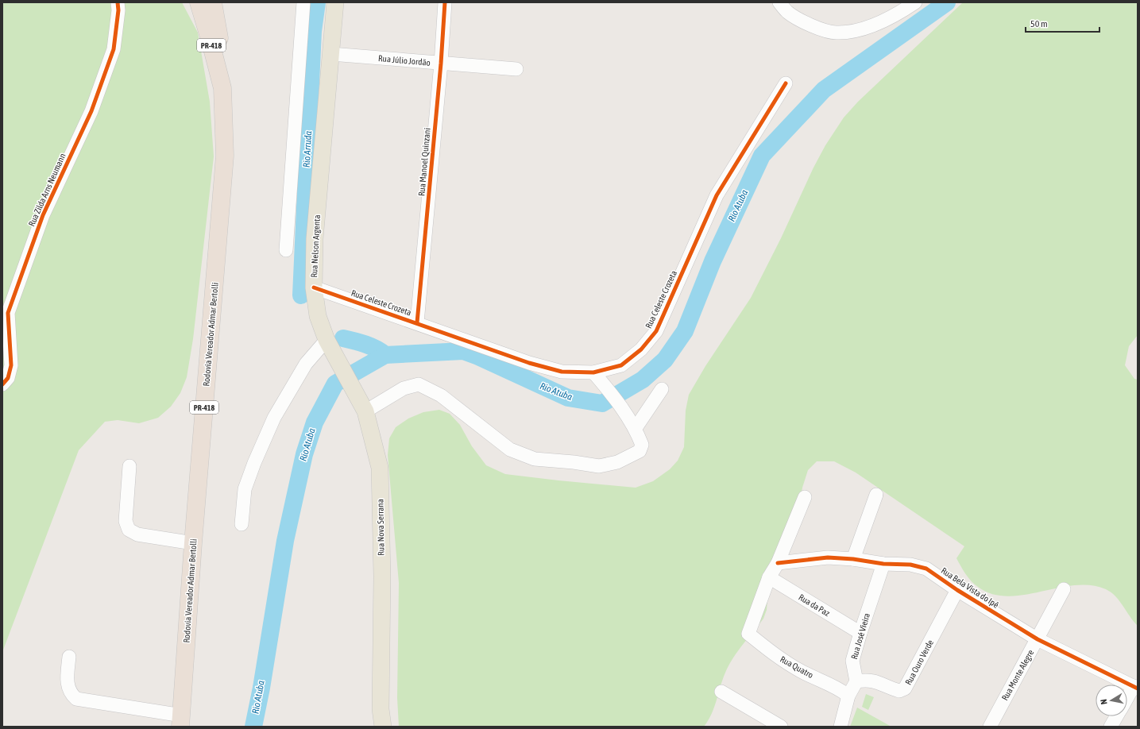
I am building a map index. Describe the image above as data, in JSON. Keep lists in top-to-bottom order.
{
  "streets": {
    "highway": ["PR-418", "Rodovia Vereador Admar Bertolli"],
    "main road": ["Rua Nelson Argenta", "Rua Nova Serrana"],
    "street": [
      "Rua Júlio Jordão",
      "Rua Manoel Quinzani",
      "Rua Zilda Arns Neumann",
      "Rua Celeste Crozeta",
      "Rua Bela Vista do Ipê",
      "Rua da Paz",
      "Rua José Vieira",
      "Rua Ouro Verde",
      "Rua Quatro",
      "Rua Monte Alegre"
    ]
  },
  "crossings": [
    ["Rua Júlio Jordão", "Rua Manoel Quinzani"],
    ["Rua Júlio Jordão", "Rua Nelson Argenta"],
    ["Rua Manoel Quinzani", "Rua Celeste Crozeta"],
    ["Rua Nelson Argenta", "Rua Celeste Crozeta"],
    ["Rua Nelson Argenta", "Rua Nova Serrana"],
    ["Rua Bela Vista do Ipê", "Rua José Vieira"],
    ["Rua Bela Vista do Ipê", "Rua Ouro Verde"],
    ["Rua Bela Vista do Ipê", "Rua Monte Alegre"],
    ["Rua da Paz", "Rua José Vieira"],
    ["Rua da Paz", "Rua Quatro"],
    ["Rua José Vieira", "Rua Ouro Verde"]
  ],
  "water": ["Rio Arruda", "Rio Atuba"],
  "scale_bar": "50 m",
  "north": "left"
}
